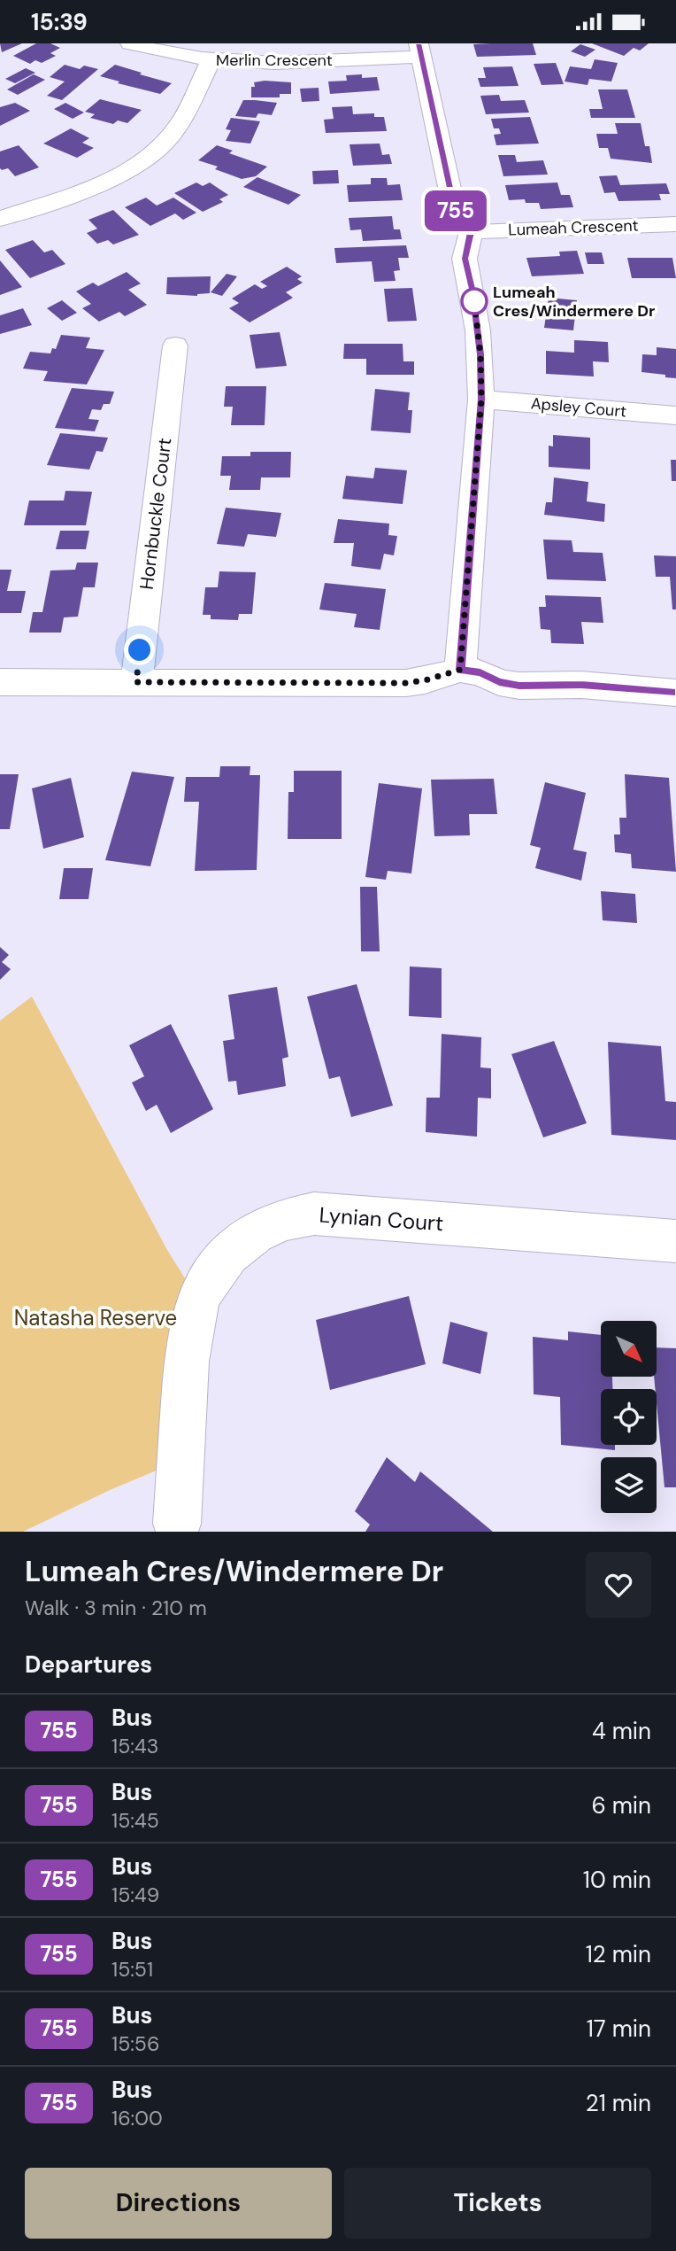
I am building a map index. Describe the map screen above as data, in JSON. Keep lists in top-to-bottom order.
{
  "streets": {
    "street": [
      "Merlin Crescent",
      "Lumeah Crescent",
      "Apsley Court",
      "Hornbuckle Court",
      "Lynian Court"
    ]
  },
  "parks": ["Natasha Reserve"],
  "places": ["Lumeah Cres/Windermere Dr"],
  "lines": ["bus line 755"],
  "north": "bottom right",
  "page": {
    "status": "15:39",
    "on_map": "755",
    "heading": [
      ["Lumeah Cres/Windermere Dr", "Walk · 3 min · 210 m"],
      "Departures"
    ],
    "list": [
      {
        "mark": "755",
        "name": "Bus",
        "note": "15:43",
        "value": "4 min"
      },
      {
        "mark": "755",
        "name": "Bus",
        "note": "15:45",
        "value": "6 min"
      },
      {
        "mark": "755",
        "name": "Bus",
        "note": "15:49",
        "value": "10 min"
      },
      {
        "mark": "755",
        "name": "Bus",
        "note": "15:51",
        "value": "12 min"
      },
      {
        "mark": "755",
        "name": "Bus",
        "note": "15:56",
        "value": "17 min"
      },
      {
        "mark": "755",
        "name": "Bus",
        "note": "16:00",
        "value": "21 min"
      }
    ],
    "buttons": ["Directions", "Tickets"]
  }
}
